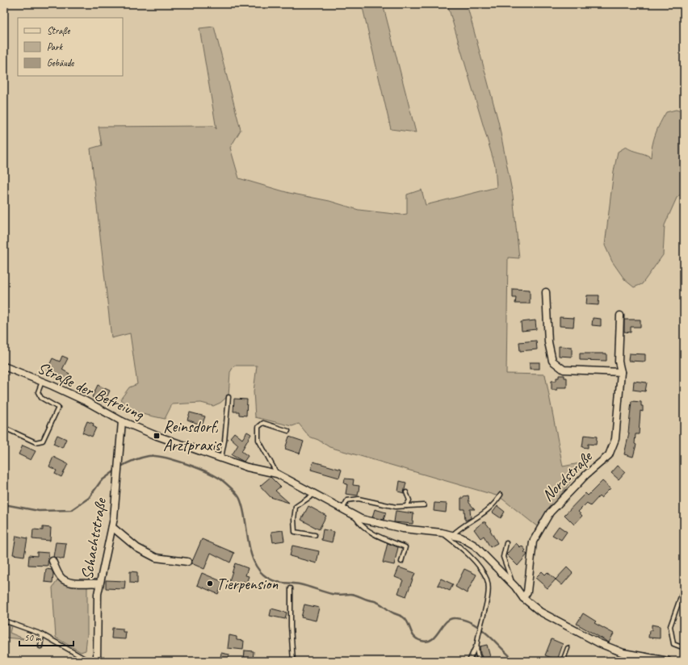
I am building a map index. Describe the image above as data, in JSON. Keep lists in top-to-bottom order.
{
  "streets": {
    "street": ["Straße der Befreiung", "Nordstraße", "Schachtstraße"]
  },
  "crossings": [
    ["Straße der Befreiung", "Nordstraße"],
    ["Straße der Befreiung", "Schachtstraße"]
  ],
  "places": {
    "transit": ["Reinsdorf, Arztpraxis"],
    "other": ["Tierpension"]
  },
  "legend": ["Straße", "Park", "Gebäude"],
  "scale_bar": "50 m"
}
